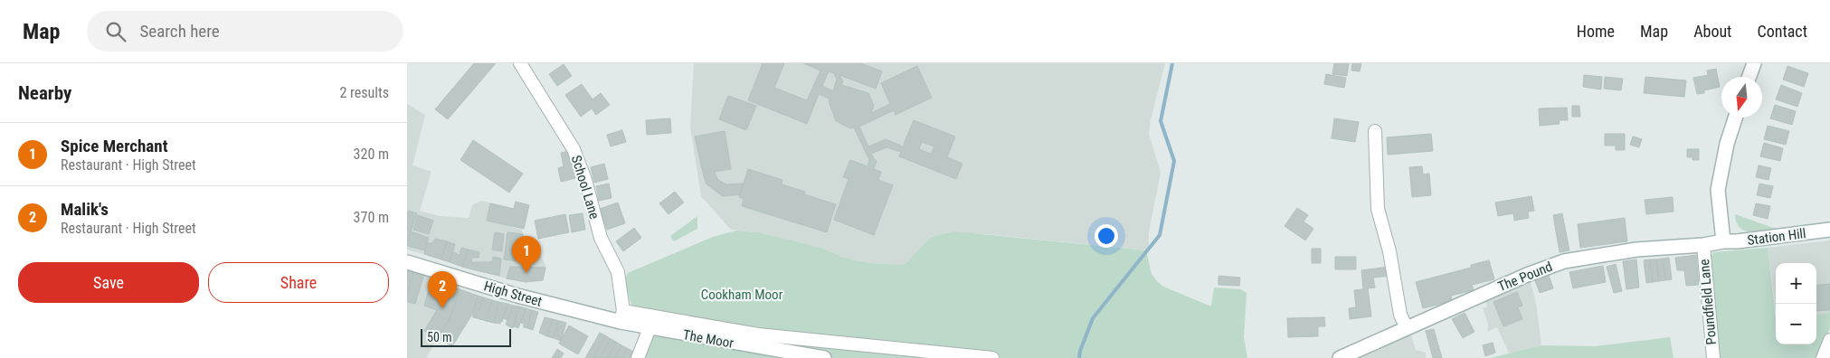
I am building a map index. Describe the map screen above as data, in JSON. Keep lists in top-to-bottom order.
{
  "streets": {
    "main road": [
      "Station Hill",
      "The Pound",
      "High Street",
      "The Moor"
    ],
    "street": ["School Lane", "Poundfield Lane"]
  },
  "crossings": [
    ["School Lane", "High Street"],
    ["School Lane", "The Moor"],
    ["Station Hill", "The Pound"],
    ["The Pound", "Poundfield Lane"],
    ["High Street", "The Moor"]
  ],
  "parks": ["Cookham Moor"],
  "scale_bar": "50 m",
  "north": "bottom",
  "page": {
    "header": "Map",
    "search": "Search here",
    "nav": [
      "Home",
      "Map",
      "About",
      "Contact"
    ],
    "heading": ["Nearby", "2 results"],
    "list": [
      {
        "mark": "1",
        "name": "Spice Merchant",
        "note": "Restaurant · High Street",
        "value": "320 m"
      },
      {
        "mark": "2",
        "name": "Malik's",
        "note": "Restaurant · High Street",
        "value": "370 m"
      }
    ],
    "pins": ["1", "2"],
    "buttons": ["Save", "Share"],
    "map_buttons": ["+", "−"],
    "scale": "50 m"
  }
}
